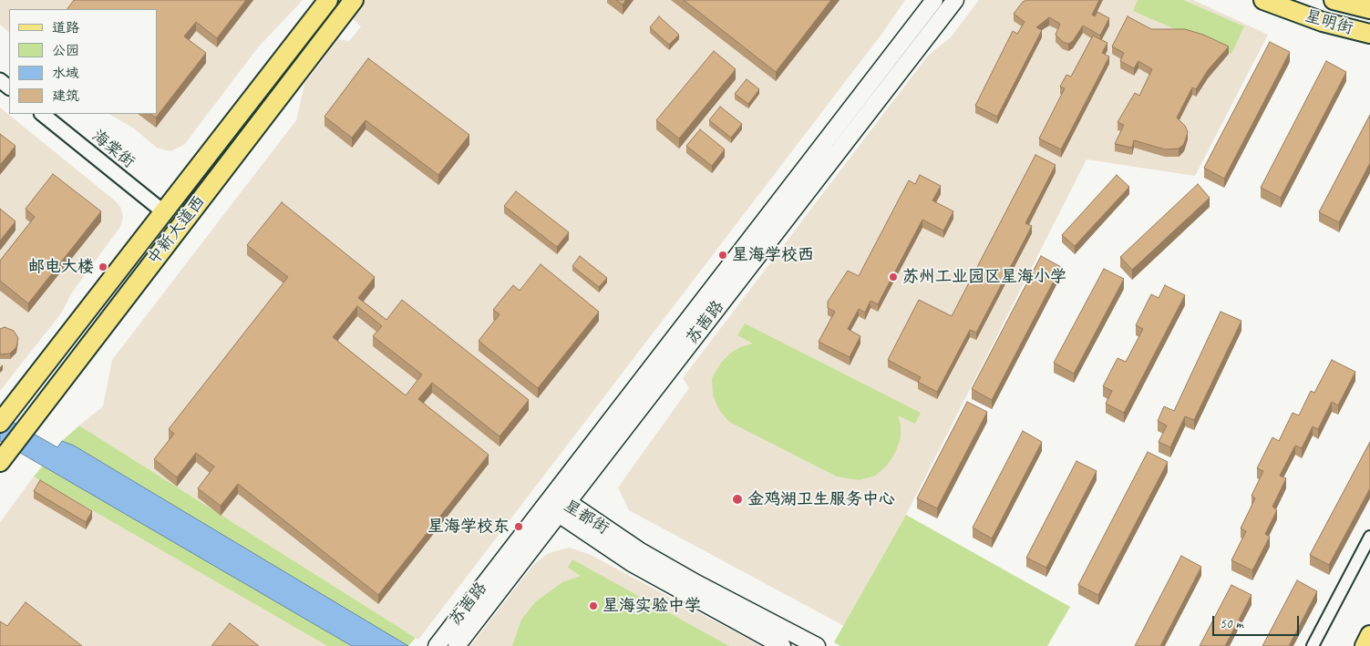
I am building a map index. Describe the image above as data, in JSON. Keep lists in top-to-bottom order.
{
  "streets": {
    "main road": [
      "星明街",
      "中新大道西",
      "苏茜路",
      "星都街"
    ],
    "street": ["海棠街"]
  },
  "crossings": [
    ["海棠街", "中新大道西"],
    ["苏茜路", "星都街"]
  ],
  "places": [
    "星海学校西",
    "邮电大楼",
    "苏州工业园区星海小学",
    "金鸡湖卫生服务中心",
    "星海学校东",
    "星海实验中学"
  ],
  "legend": [
    "道路",
    "公园",
    "水域",
    "建筑"
  ],
  "scale_bar": "50 m"
}
